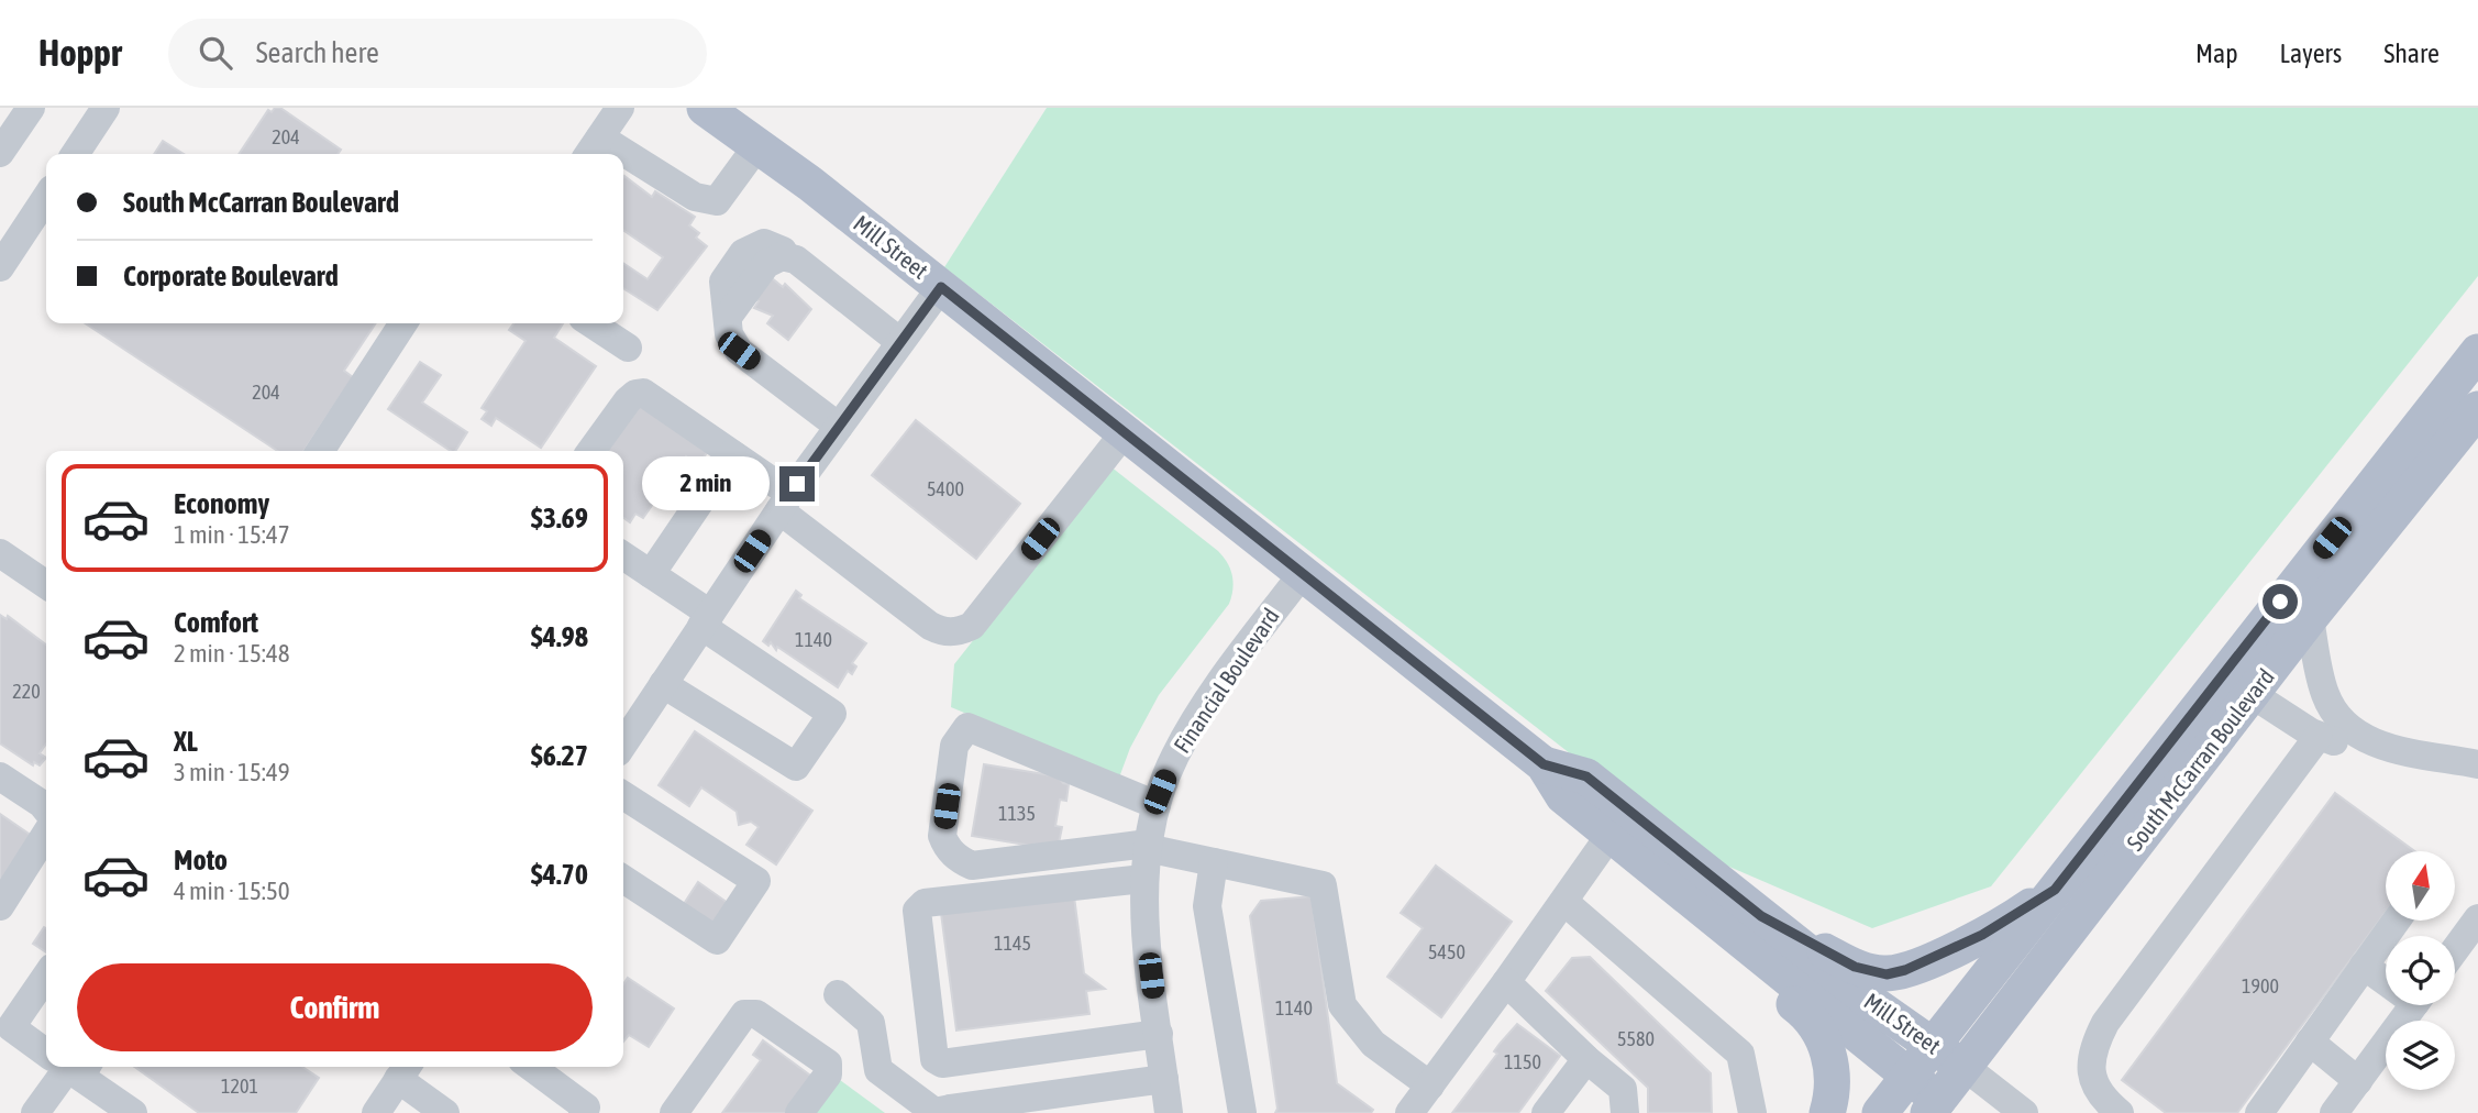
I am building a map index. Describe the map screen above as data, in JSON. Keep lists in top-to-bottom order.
{
  "streets": {
    "main road": ["Mill Street", "South McCarran Boulevard"],
    "street": ["Financial Boulevard"]
  },
  "crossings": [
    ["Mill Street", "Financial Boulevard"],
    ["Mill Street", "South McCarran Boulevard"]
  ],
  "house_numbers": [
    "204",
    "204",
    "5400",
    "1140",
    "220",
    "1135",
    "1145",
    "5450",
    "1900",
    "1140",
    "5580",
    "1150",
    "1201"
  ],
  "north": "top",
  "page": {
    "header": "Hoppr",
    "search": "Search here",
    "nav": ["Map", "Layers", "Share"],
    "banner": ["South McCarran Boulevard", "Corporate Boulevard"],
    "bubble": "2 min",
    "list": [
      {
        "name": "Economy",
        "note": "1 min · 15:47",
        "value": "$3.69"
      },
      {
        "name": "Comfort",
        "note": "2 min · 15:48",
        "value": "$4.98"
      },
      {
        "name": "XL",
        "note": "3 min · 15:49",
        "value": "$6.27"
      },
      {
        "name": "Moto",
        "note": "4 min · 15:50",
        "value": "$4.70"
      }
    ],
    "buttons": "Confirm"
  }
}
